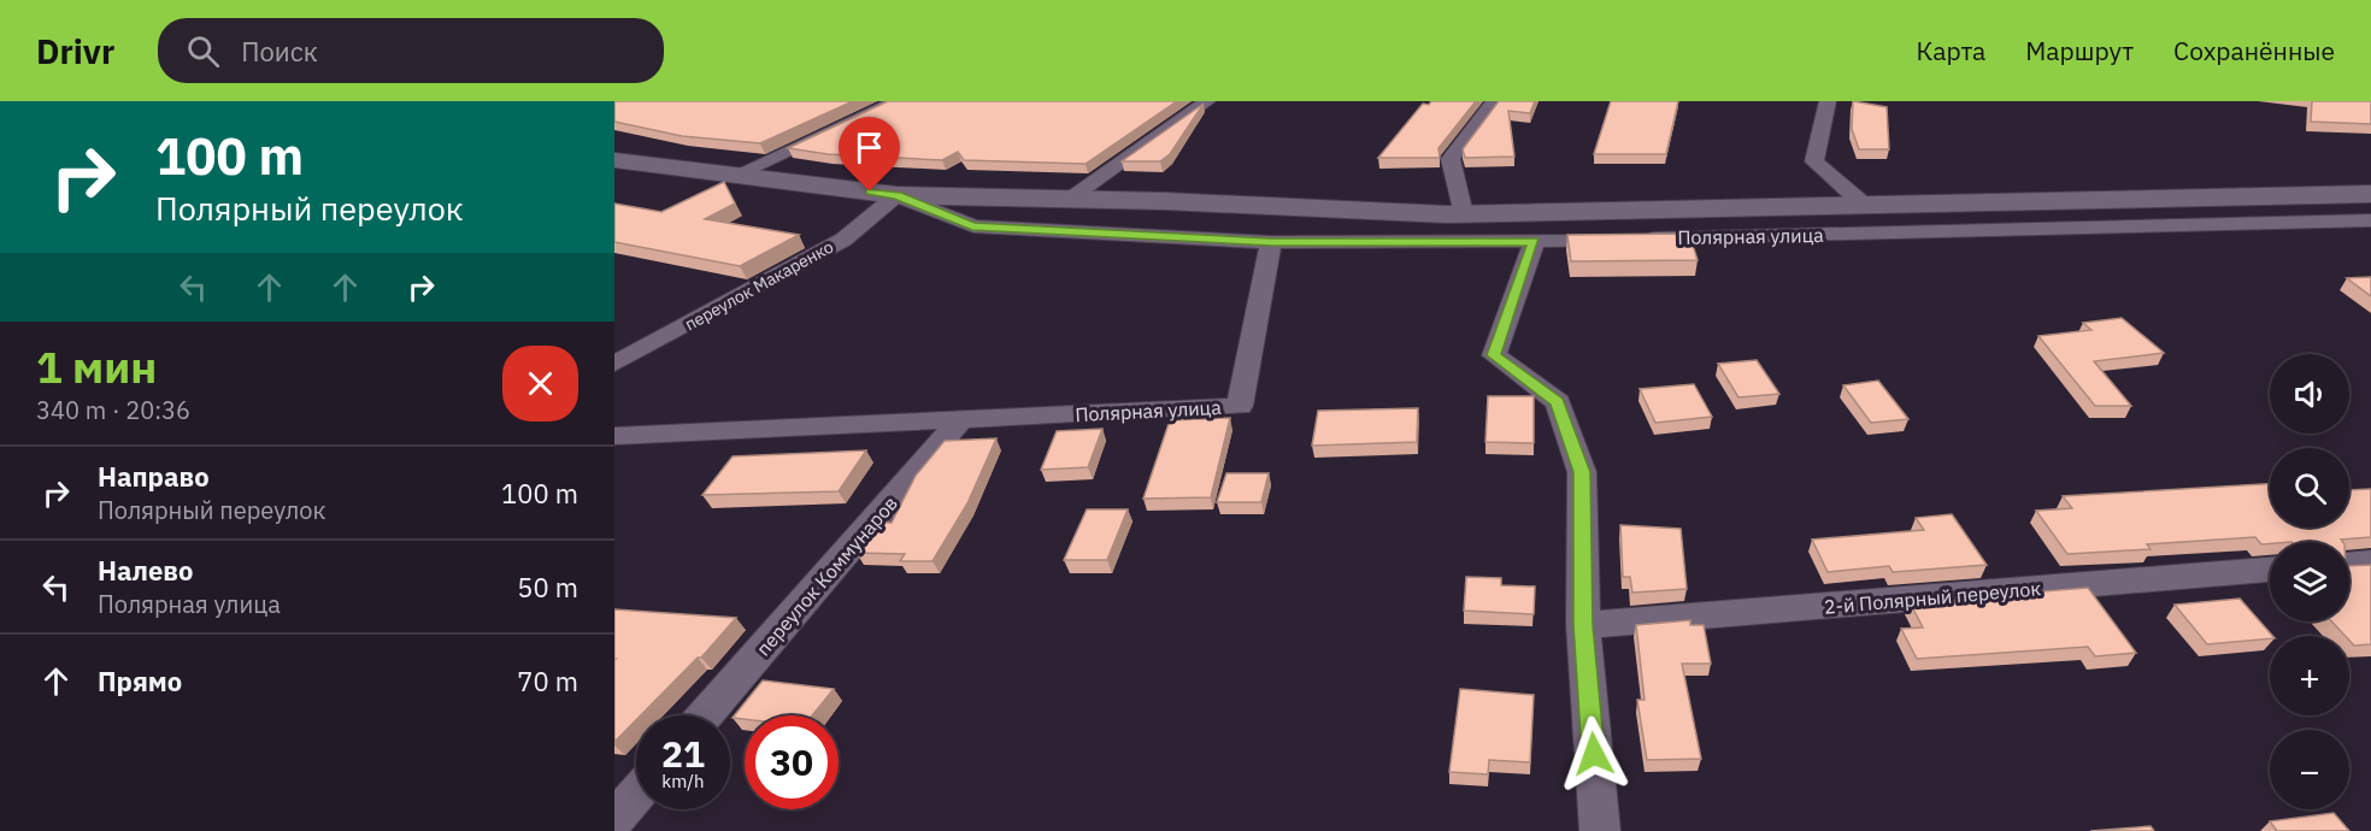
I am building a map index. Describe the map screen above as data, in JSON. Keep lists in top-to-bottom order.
{
  "streets": {
    "street": [
      "Полярная улица",
      "переулок Макаренко",
      "переулок Коммунаров",
      "2-й Полярный переулок"
    ]
  },
  "crossings": [
    ["Полярная улица", "переулок Макаренко"],
    ["Полярная улица", "переулок Коммунаров"]
  ],
  "page": {
    "header": "Drivr",
    "search": "Поиск",
    "nav": ["Карта", "Маршрут", "Сохранённые"],
    "turn": ["100 m", "Полярный переулок"],
    "heading": ["1 мин", "340 m · 20:36"],
    "map_buttons": ["+", "−"],
    "list": [
      {
        "name": "Направо",
        "note": "Полярный переулок",
        "value": "100 m"
      },
      {
        "name": "Налево",
        "note": "Полярная улица",
        "value": "50 m"
      },
      {
        "name": "Прямо",
        "value": "70 m"
      }
    ],
    "speed": "21 km/h",
    "limit": "30"
  }
}
